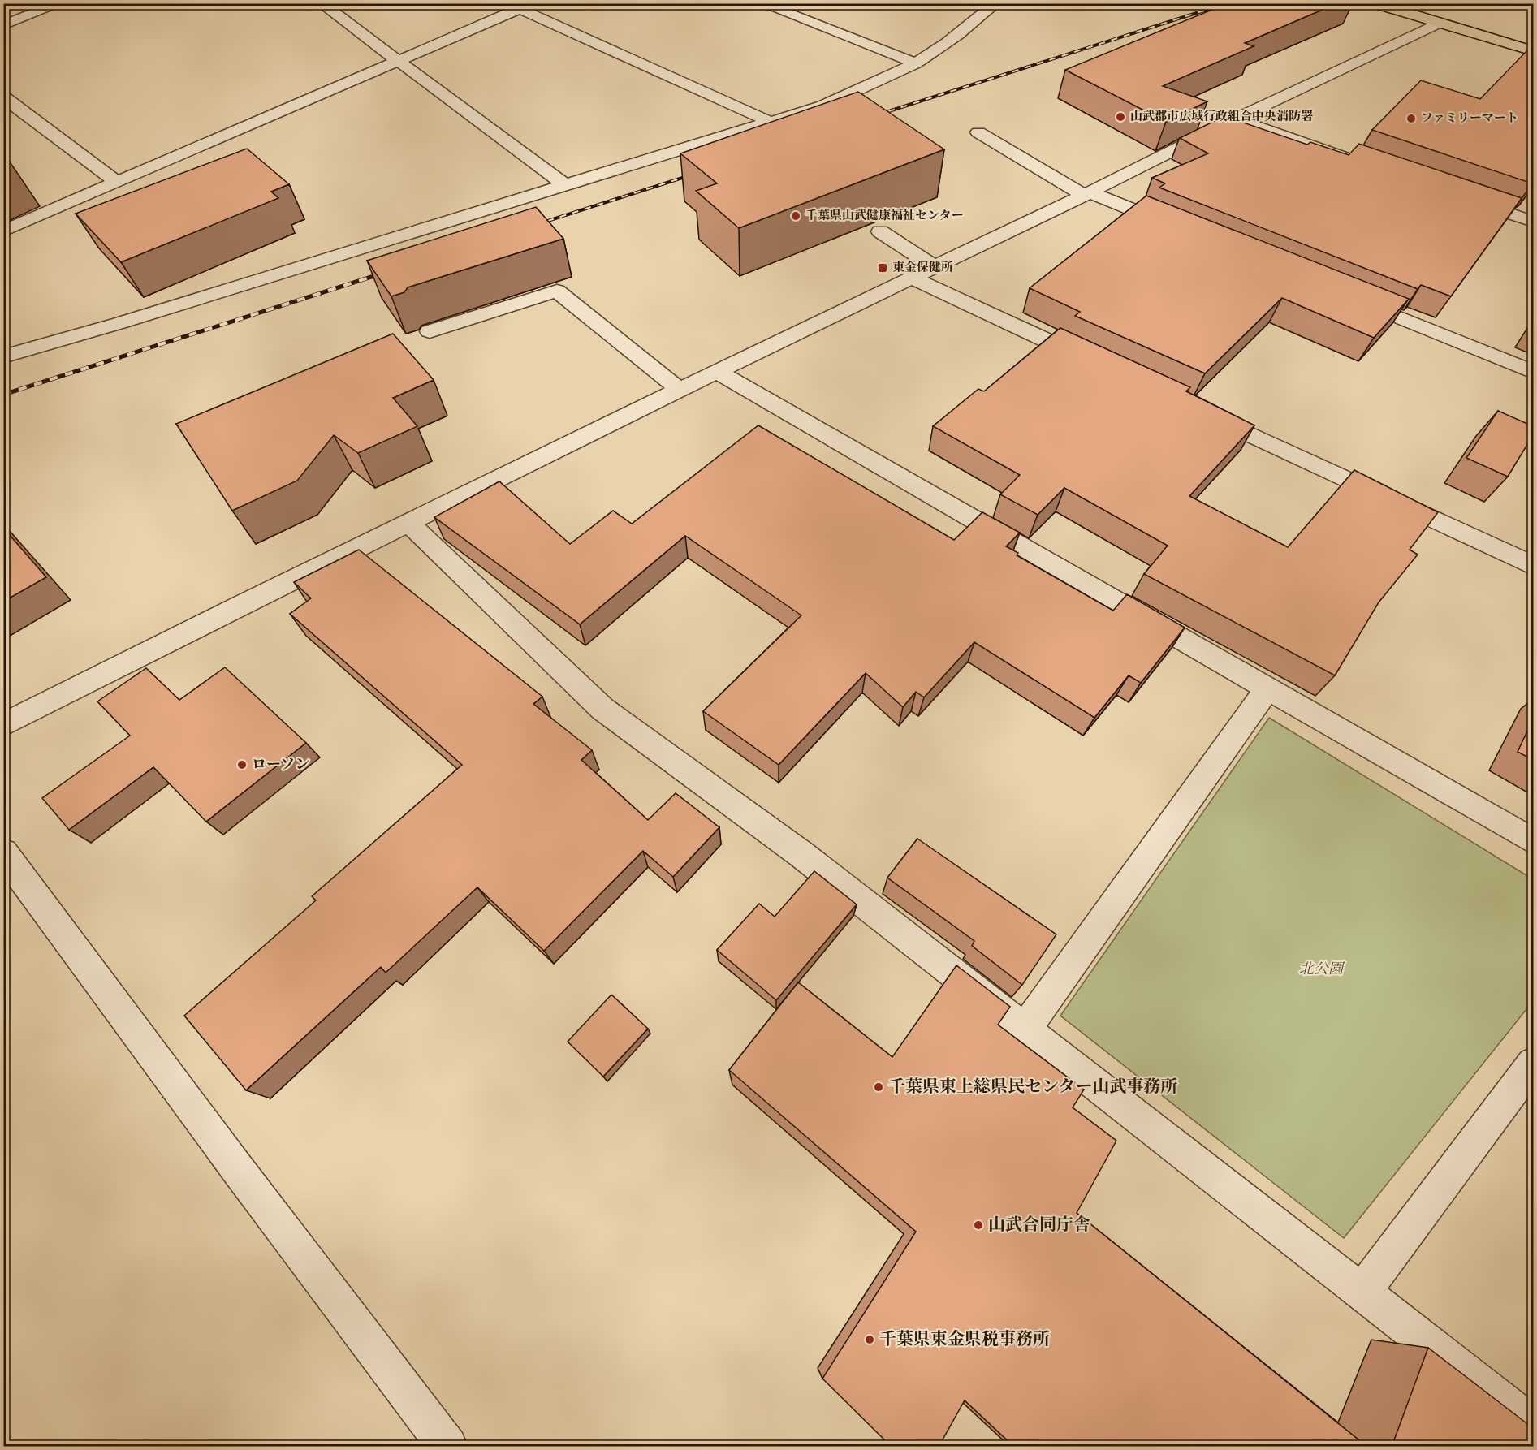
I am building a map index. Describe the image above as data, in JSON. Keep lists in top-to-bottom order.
{
  "parks": ["北公園"],
  "places": {
    "other": [
      "山武郡市広域行政組合中央消防署",
      "ファミリーマート",
      "千葉県山武健康福祉センター",
      "ローソン",
      "千葉県東上総県民センター山武事務所",
      "山武合同庁舎",
      "千葉県東金県税事務所"
    ],
    "transit": ["東金保健所"]
  }
}
